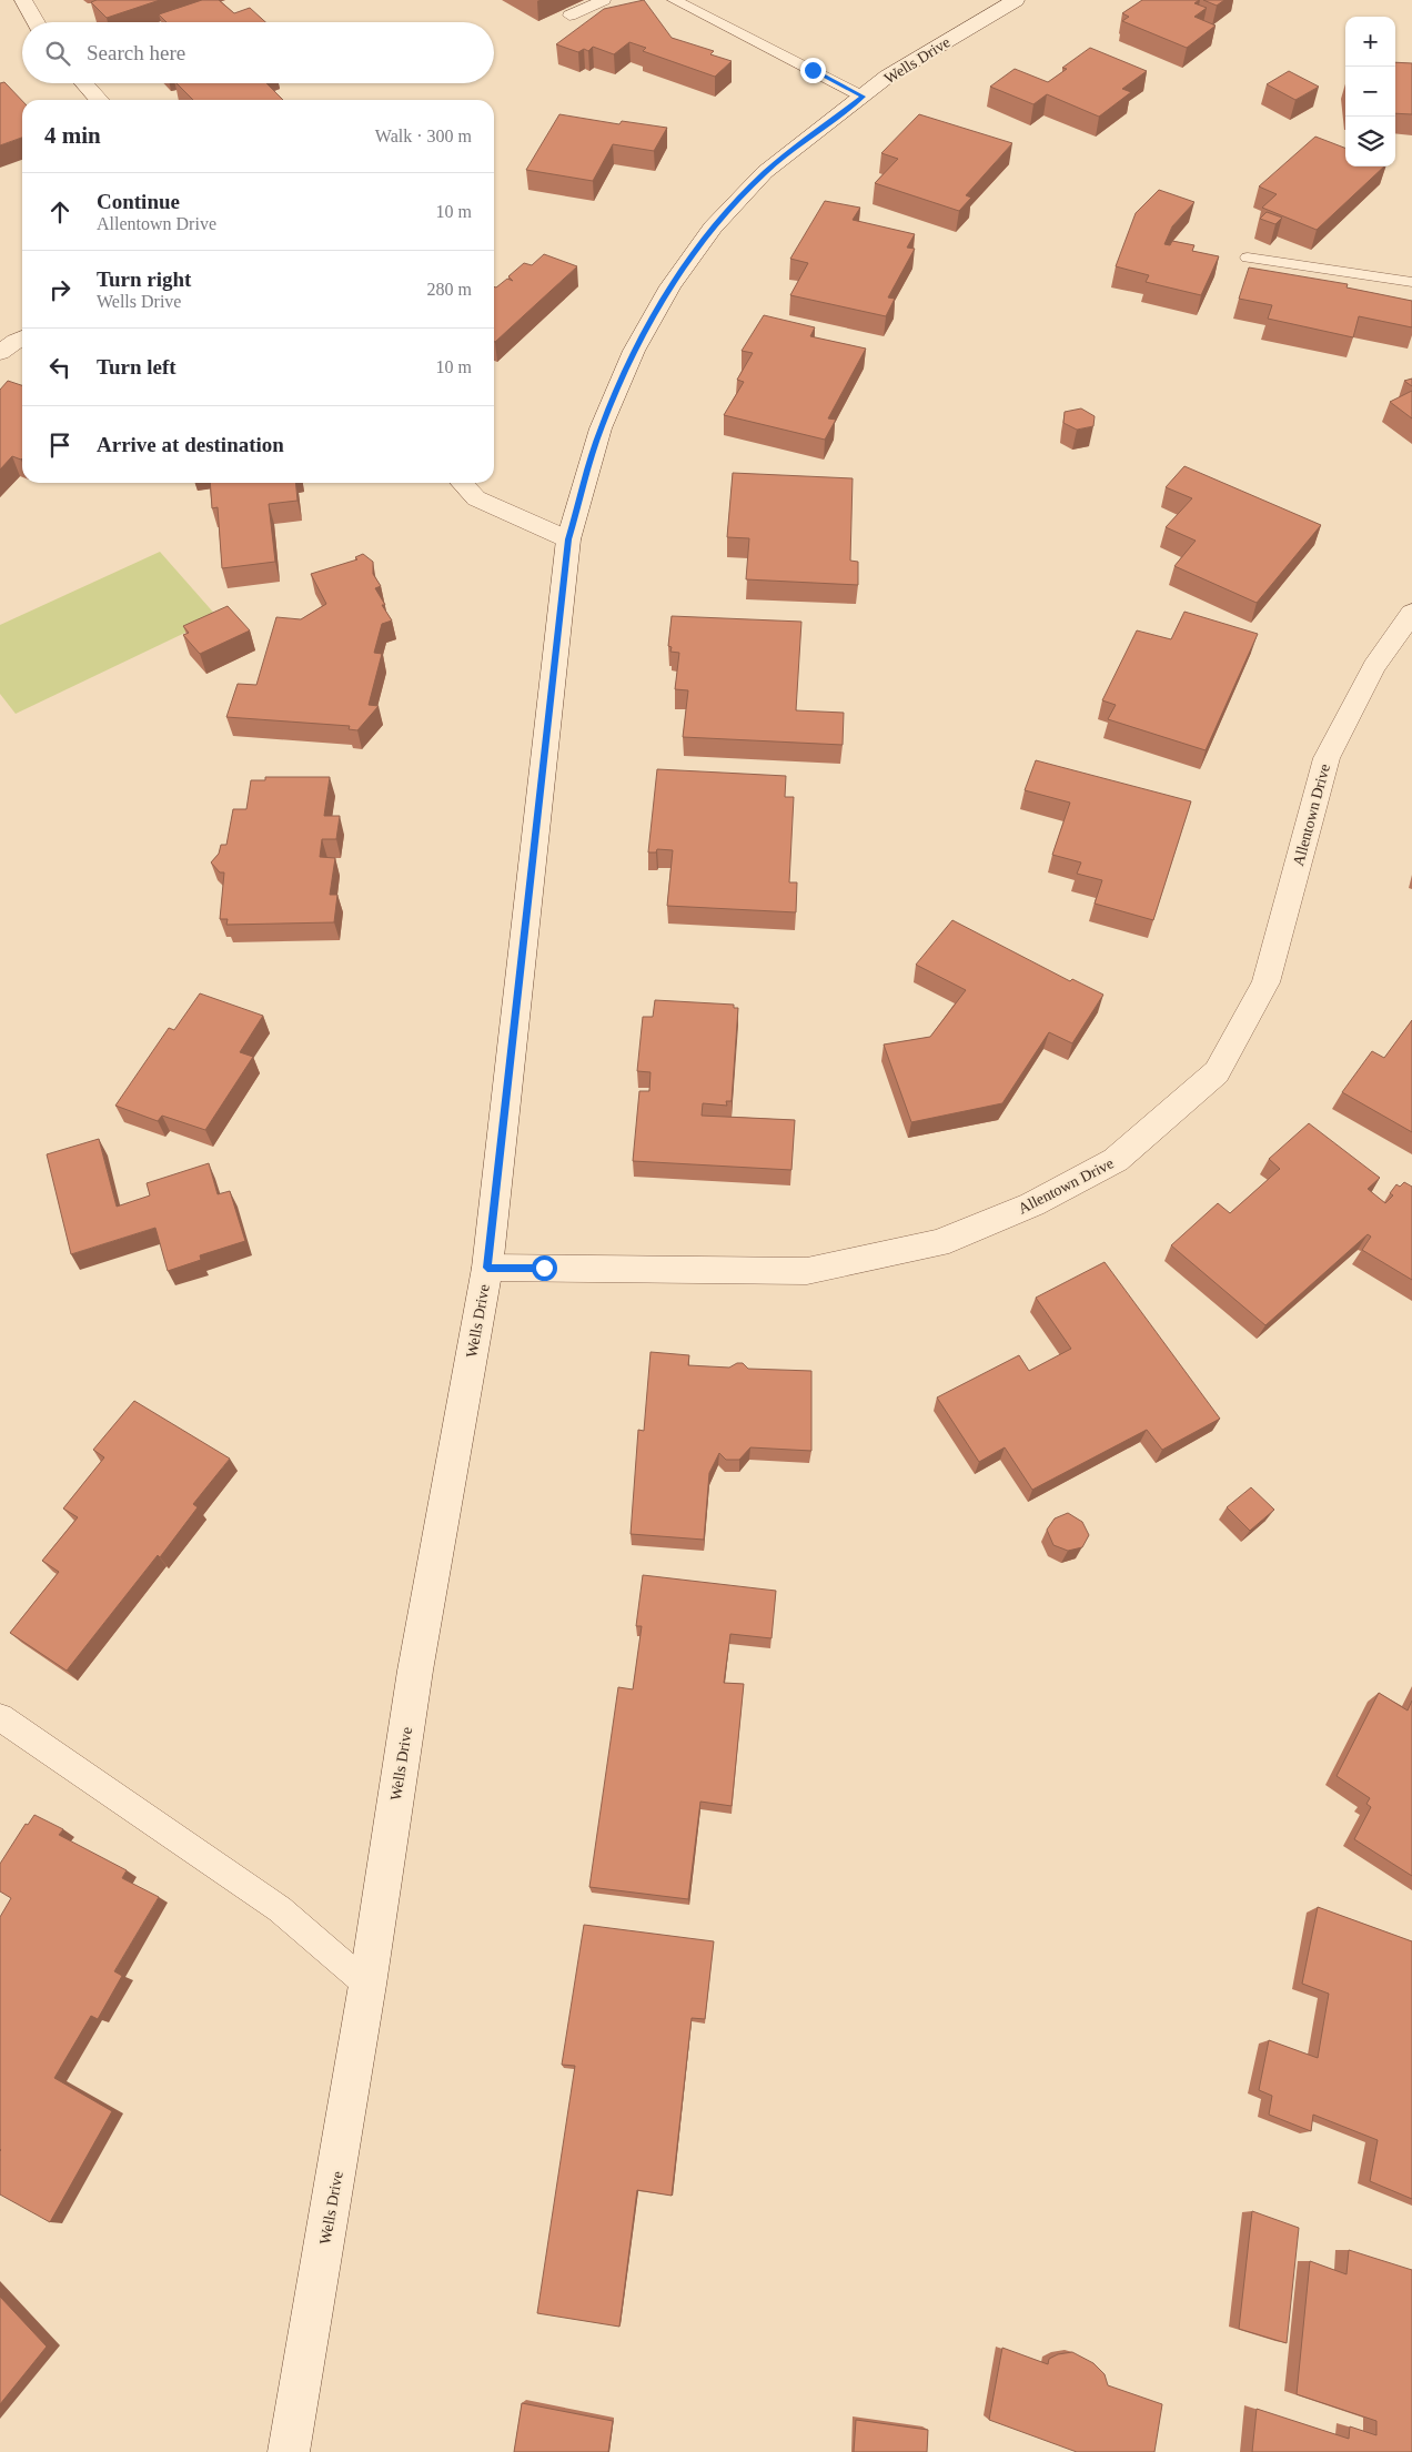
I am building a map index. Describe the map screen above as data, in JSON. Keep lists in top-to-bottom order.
{
  "streets": {
    "main road": ["Wells Drive", "Allentown Drive"]
  },
  "crossings": [
    ["Wells Drive", "Allentown Drive"]
  ],
  "page": {
    "map_buttons": ["+", "−"],
    "search": "Search here",
    "heading": ["4 min", "Walk · 300 m"],
    "list": [
      ["Continue", "Allentown Drive", "10 m"],
      ["Turn right", "Wells Drive", "280 m"],
      ["Turn left", "10 m"],
      "Arrive at destination"
    ]
  }
}
